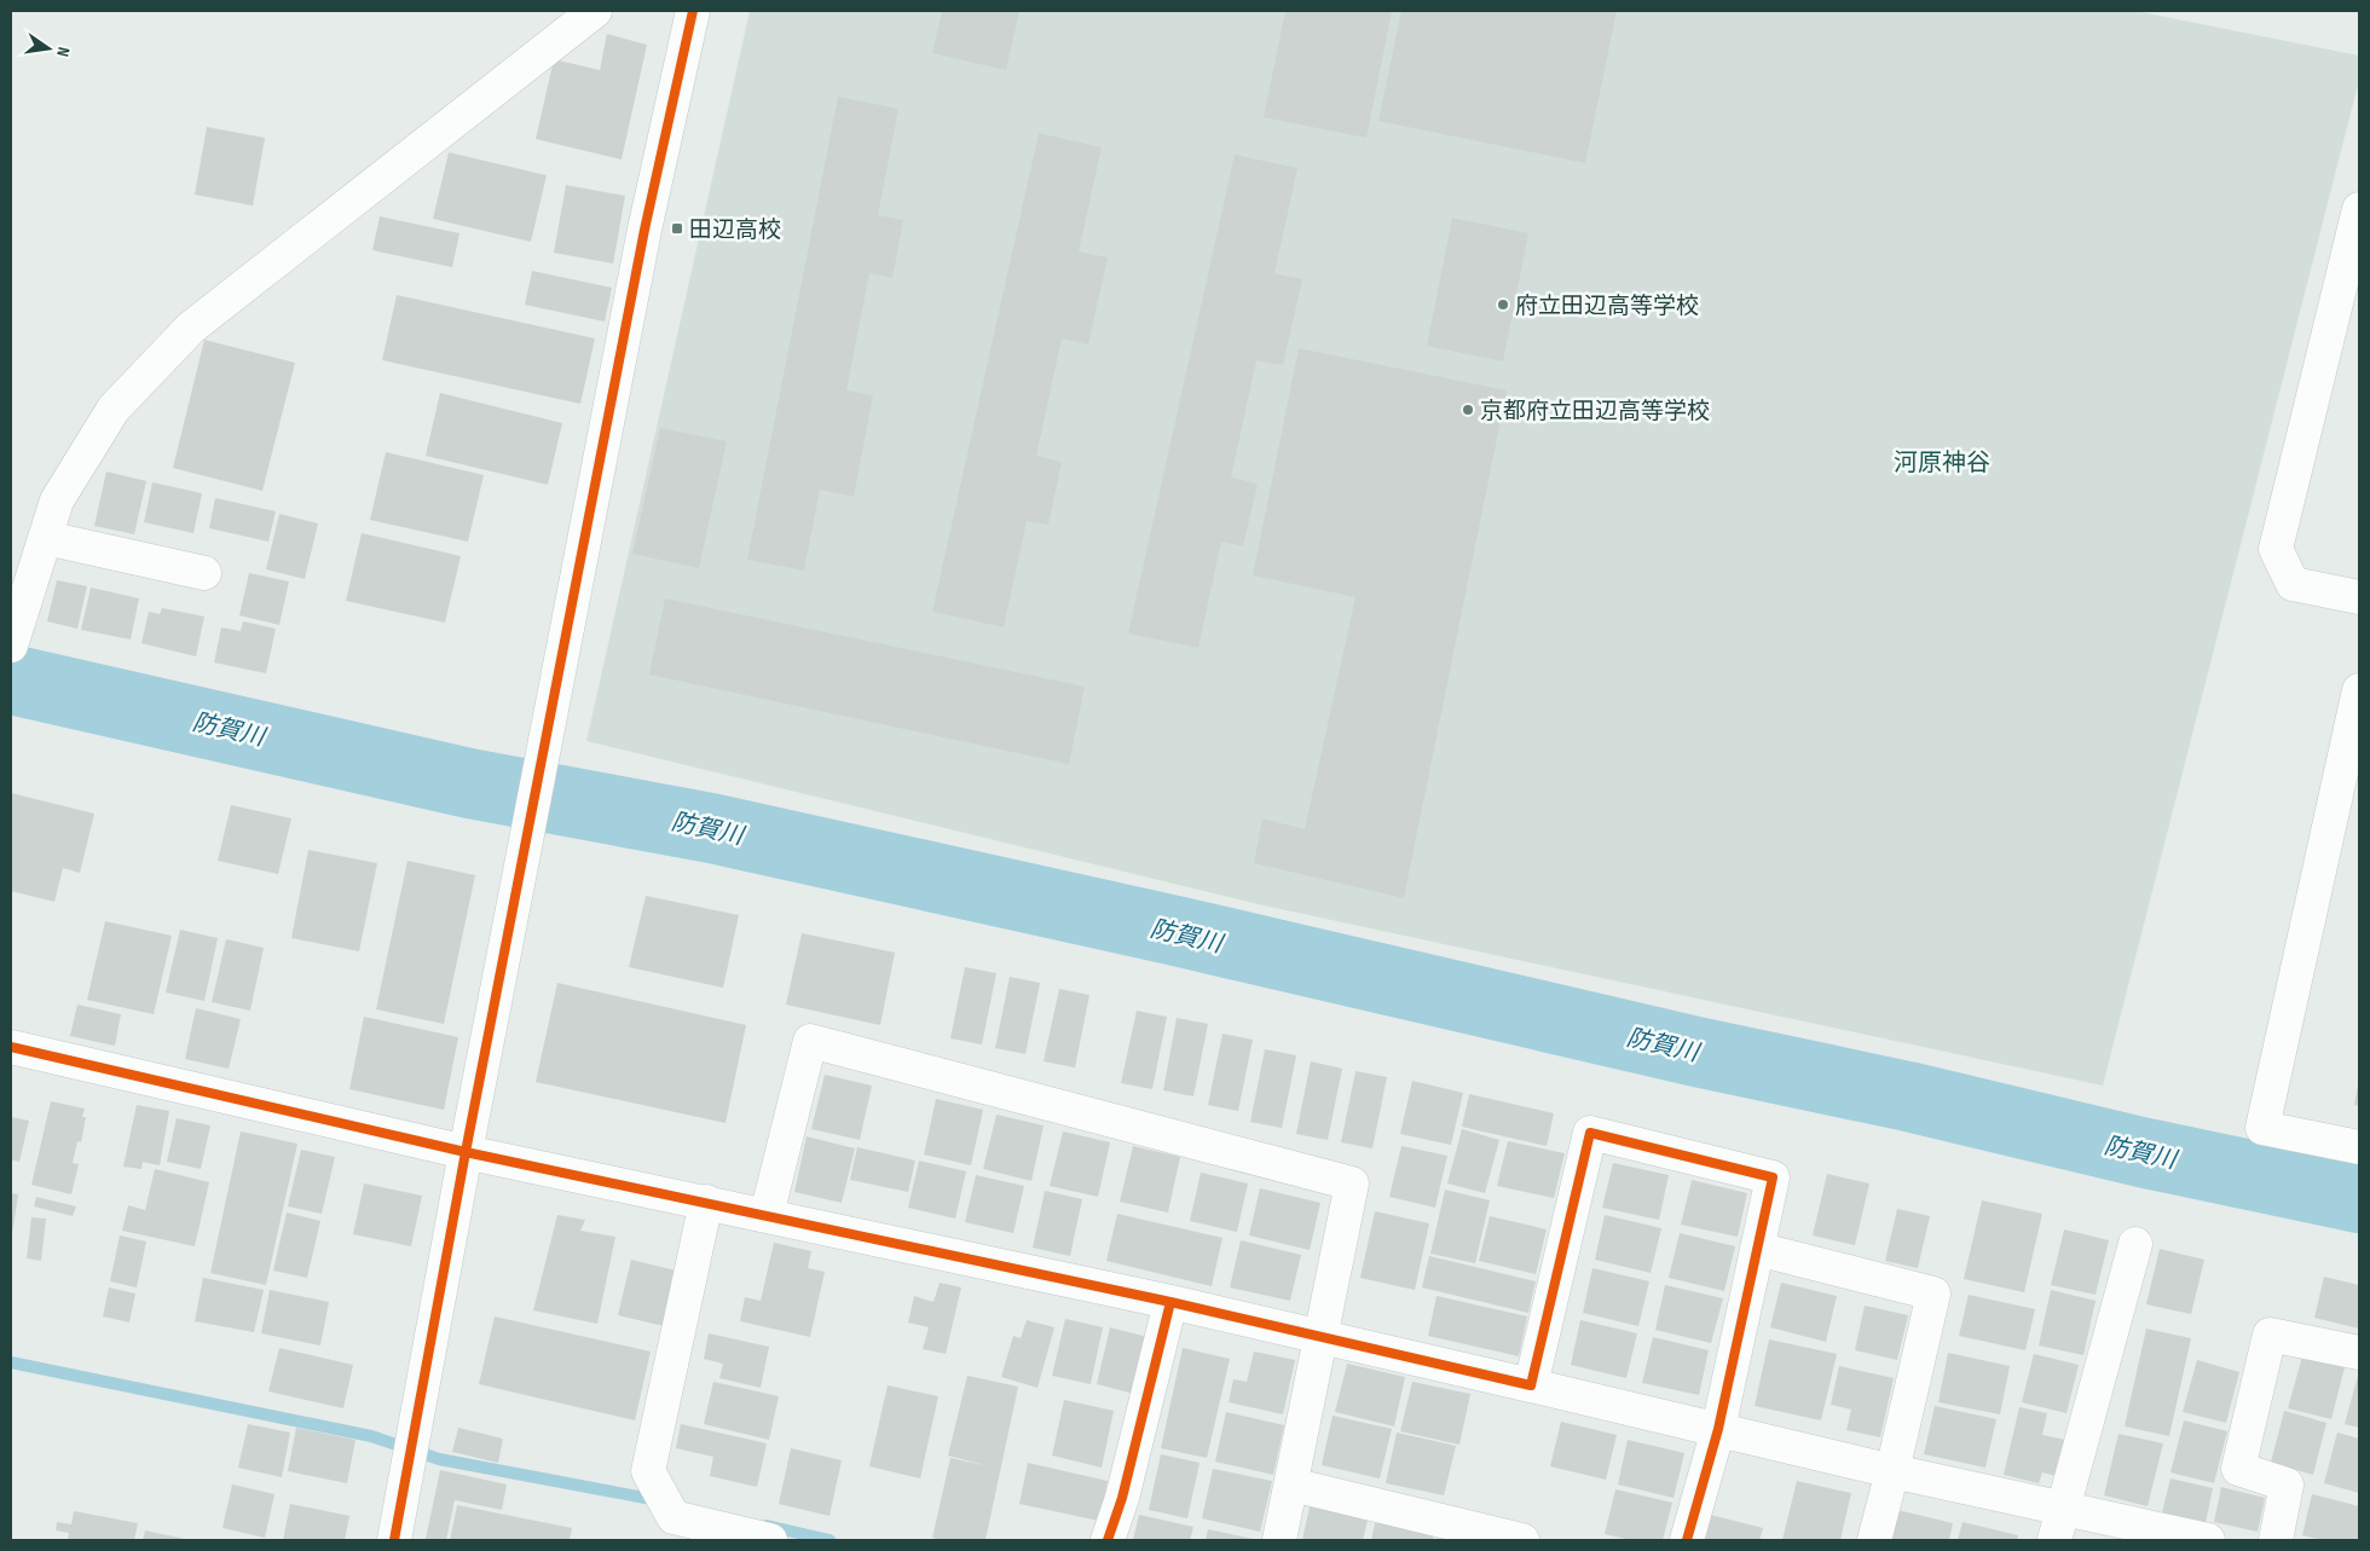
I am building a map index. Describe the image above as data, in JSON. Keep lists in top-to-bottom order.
{
  "districts": ["河原神谷"],
  "water": ["防賀川"],
  "places": {
    "transit": ["田辺高校"],
    "other": ["府立田辺高等学校", "京都府立田辺高等学校"]
  },
  "north": "right"
}
